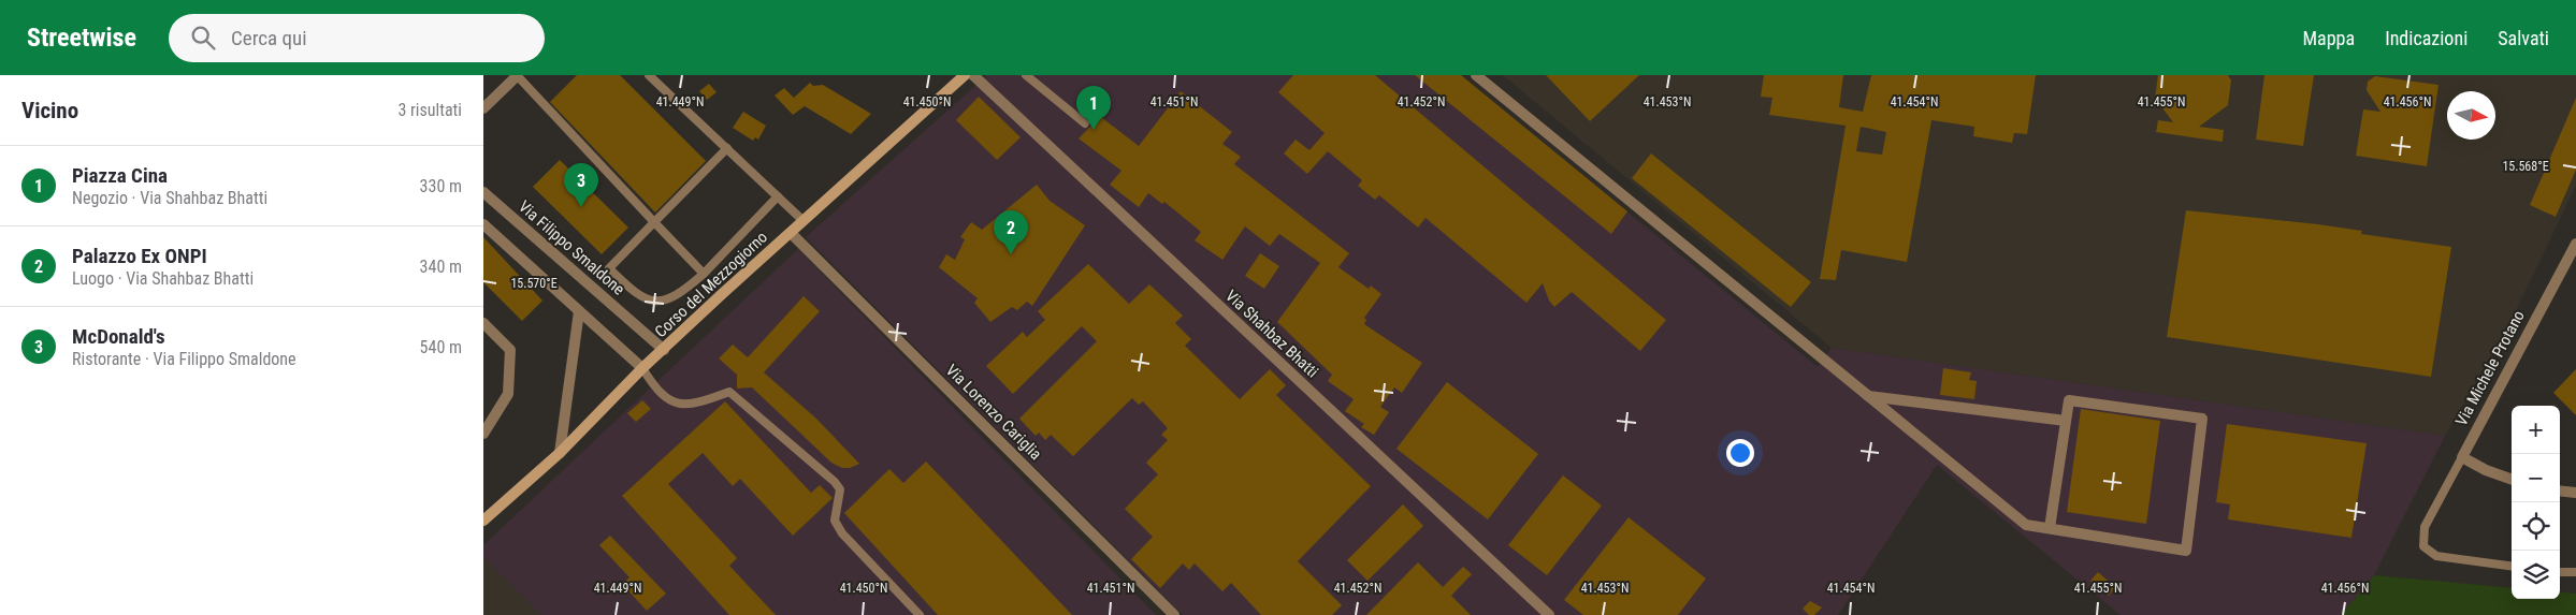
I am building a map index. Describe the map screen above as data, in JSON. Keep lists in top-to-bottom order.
{
  "streets": {
    "main road": ["Corso del Mezzogiorno"],
    "street": [
      "Via Filippo Smaldone",
      "Via Shahbaz Bhatti",
      "Via Michele Protano",
      "Via Lorenzo Cariglia"
    ]
  },
  "crossings": [
    ["Via Filippo Smaldone", "Corso del Mezzogiorno"],
    ["Corso del Mezzogiorno", "Via Lorenzo Cariglia"]
  ],
  "north": "right",
  "page": {
    "header": "Streetwise",
    "search": "Cerca qui",
    "nav": ["Mappa", "Indicazioni", "Salvati"],
    "heading": ["Vicino", "3 risultati"],
    "pins": ["1", "3", "2"],
    "list": [
      {
        "mark": "1",
        "name": "Piazza Cina",
        "note": "Negozio · Via Shahbaz Bhatti",
        "value": "330 m"
      },
      {
        "mark": "2",
        "name": "Palazzo Ex ONPI",
        "note": "Luogo · Via Shahbaz Bhatti",
        "value": "340 m"
      },
      {
        "mark": "3",
        "name": "McDonald's",
        "note": "Ristorante · Via Filippo Smaldone",
        "value": "540 m"
      }
    ],
    "map_buttons": ["+", "−"]
  },
  "coordinates": [
    "41.449°N",
    "41.450°N",
    "41.451°N",
    "41.452°N",
    "41.453°N",
    "41.454°N",
    "41.455°N",
    "41.456°N",
    "15.568°E",
    "15.570°E"
  ]
}
